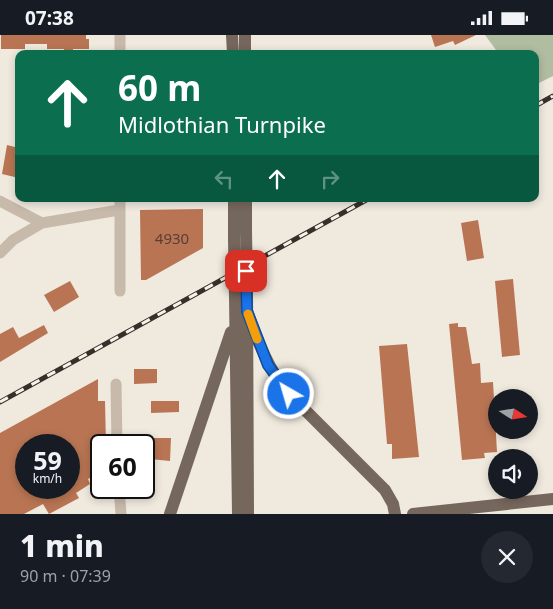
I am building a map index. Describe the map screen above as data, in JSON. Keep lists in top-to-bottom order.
{
  "house_numbers": ["4930"],
  "north": "right",
  "page": {
    "status": "07:38",
    "turn": ["60 m", "Midlothian Turnpike"],
    "speed": "59 km/h",
    "limit": "60",
    "heading": ["1 min", "90 m · 07:39"]
  }
}
